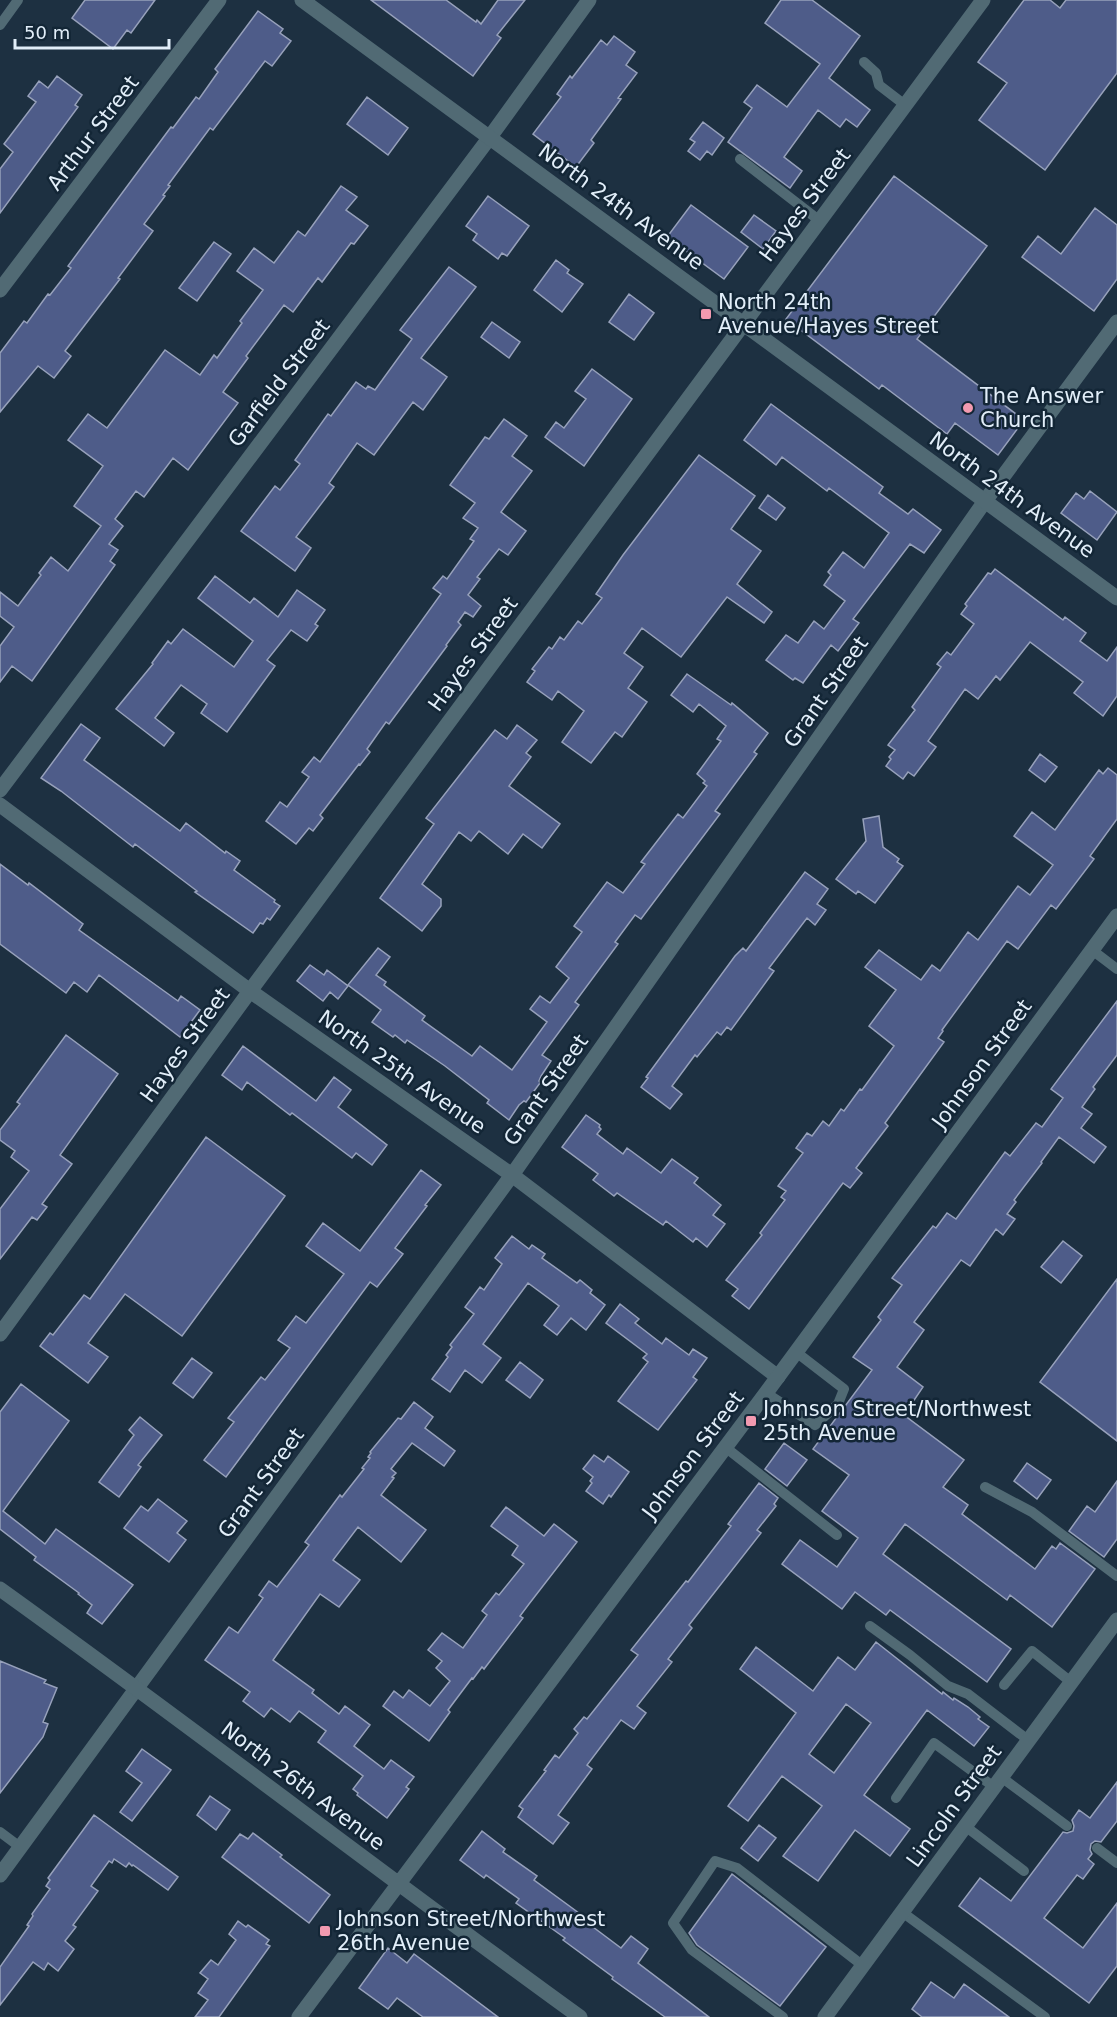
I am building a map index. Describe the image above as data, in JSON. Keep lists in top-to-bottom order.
{
  "streets": {
    "street": [
      "Arthur Street",
      "Hayes Street",
      "North 24th Avenue",
      "Garfield Street",
      "Grant Street",
      "Johnson Street",
      "North 25th Avenue",
      "North 26th Avenue",
      "Lincoln Street"
    ]
  },
  "crossings": [
    ["Hayes Street", "North 24th Avenue"],
    ["Hayes Street", "North 25th Avenue"],
    ["North 24th Avenue", "Garfield Street"],
    ["North 24th Avenue", "Grant Street"],
    ["Grant Street", "North 25th Avenue"],
    ["Grant Street", "North 26th Avenue"],
    ["Johnson Street", "North 25th Avenue"],
    ["Johnson Street", "North 26th Avenue"]
  ],
  "places": {
    "transit": ["North 24th Avenue/Hayes Street", "Johnson Street/Northwest 25th Avenue", "Johnson Street/Northwest 26th Avenue"],
    "other": ["The Answer Church"]
  },
  "scale_bar": "50 m"
}
